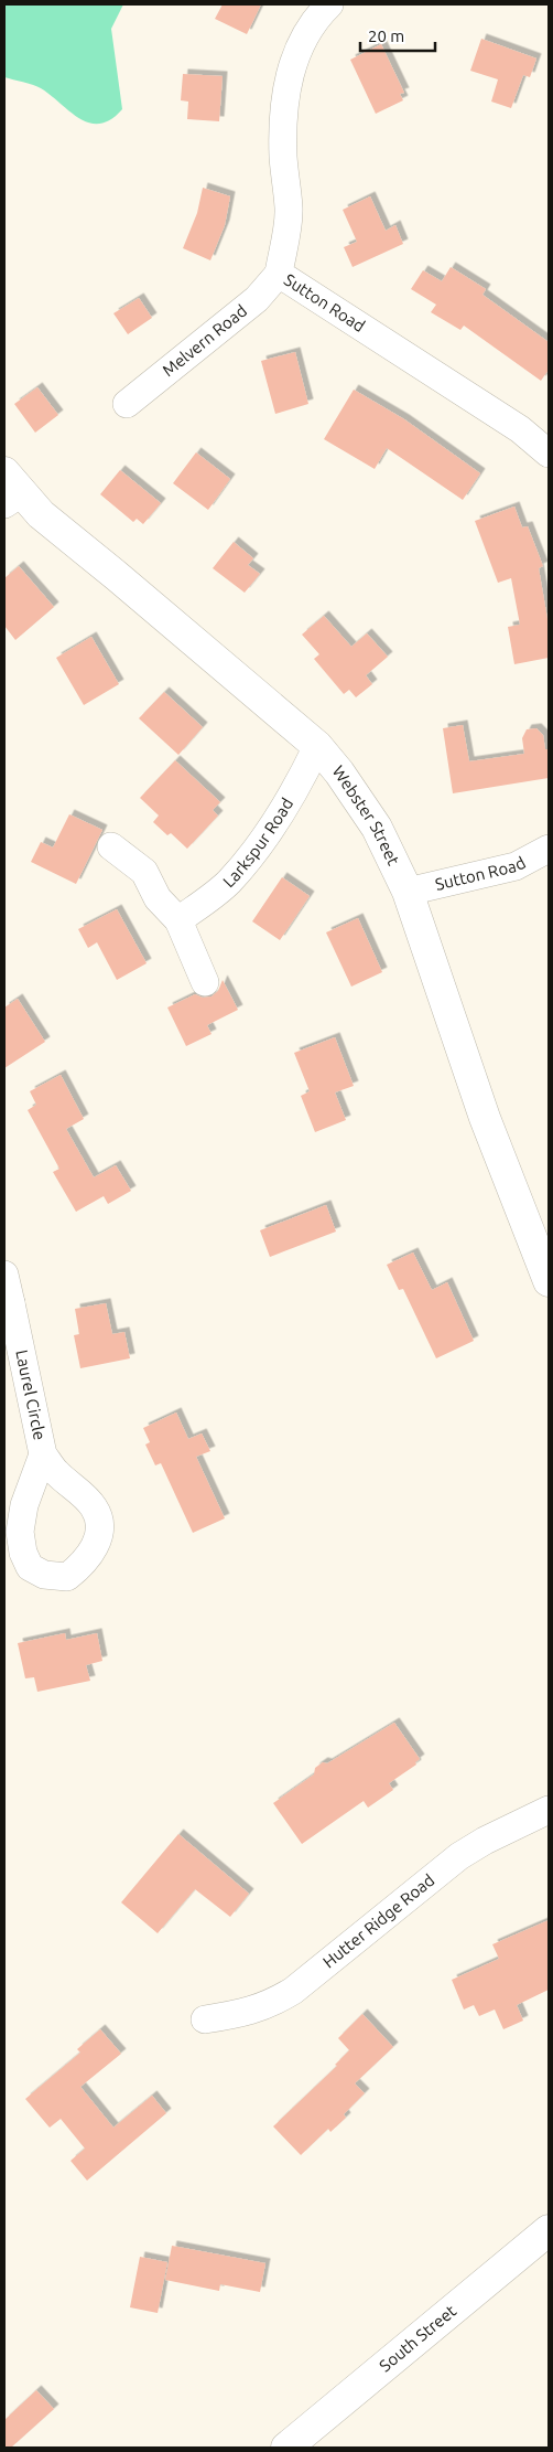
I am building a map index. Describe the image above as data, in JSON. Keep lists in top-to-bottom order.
{
  "streets": {
    "street": [
      "Sutton Road",
      "Melvern Road",
      "Webster Street",
      "Larkspur Road",
      "Laurel Circle",
      "Hutter Ridge Road",
      "South Street"
    ]
  },
  "crossings": [
    ["Sutton Road", "Melvern Road"],
    ["Sutton Road", "Webster Street"],
    ["Webster Street", "Larkspur Road"]
  ],
  "scale_bar": "20 m"
}
